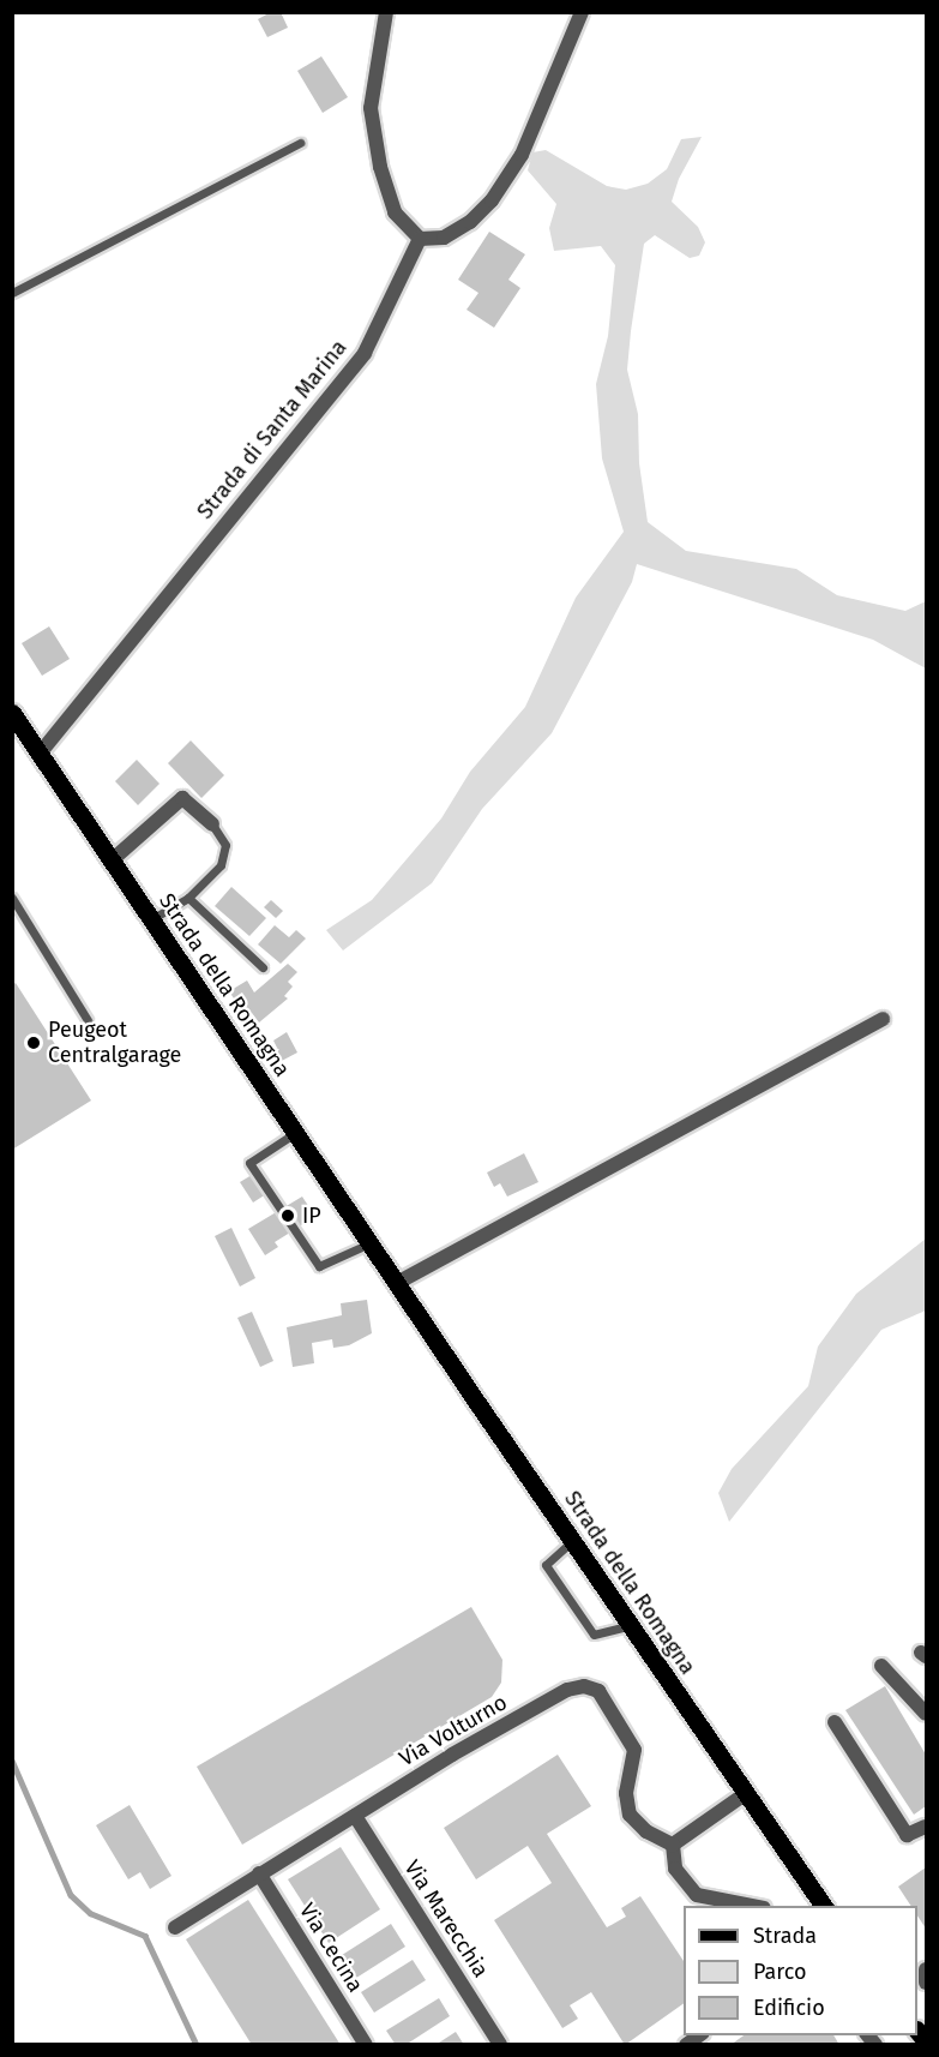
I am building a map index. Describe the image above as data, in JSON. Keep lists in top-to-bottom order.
{
  "streets": {
    "main road": ["Strada della Romagna"],
    "street": [
      "Strada di Santa Marina",
      "Via Volturno",
      "Via Marecchia",
      "Via Cecina"
    ]
  },
  "crossings": [
    ["Strada di Santa Marina", "Strada della Romagna"],
    ["Via Volturno", "Via Marecchia"],
    ["Via Volturno", "Via Cecina"]
  ],
  "places": ["Peugeot Centralgarage", "IP"],
  "legend": ["Strada", "Parco", "Edificio"]
}
